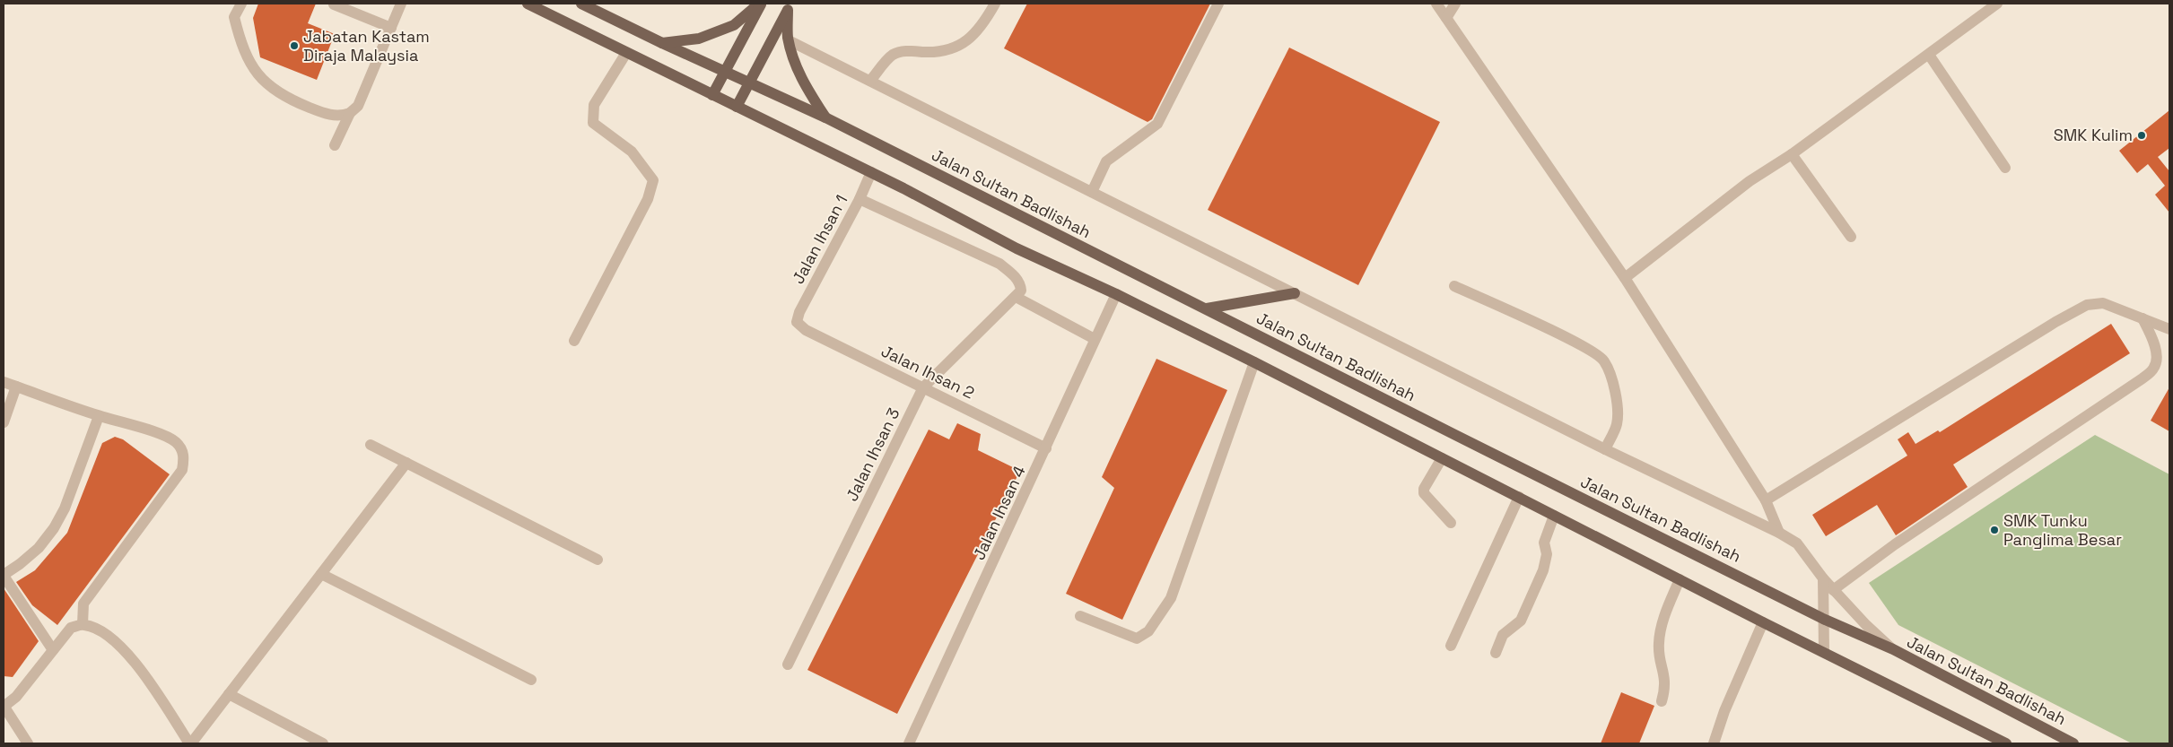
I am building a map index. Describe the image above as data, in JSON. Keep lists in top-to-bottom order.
{
  "streets": {
    "main road": ["Jalan Sultan Badlishah"],
    "street": [
      "Jalan Ihsan 1",
      "Jalan Ihsan 2",
      "Jalan Ihsan 3",
      "Jalan Ihsan 4"
    ]
  },
  "crossings": [
    ["Jalan Ihsan 1", "Jalan Ihsan 2"],
    ["Jalan Ihsan 1", "Jalan Ihsan 3"],
    ["Jalan Ihsan 2", "Jalan Ihsan 3"],
    ["Jalan Ihsan 2", "Jalan Ihsan 4"]
  ],
  "places": ["Jabatan Kastam Diraja Malaysia", "SMK Kulim", "SMK Tunku Panglima Besar"]
}
